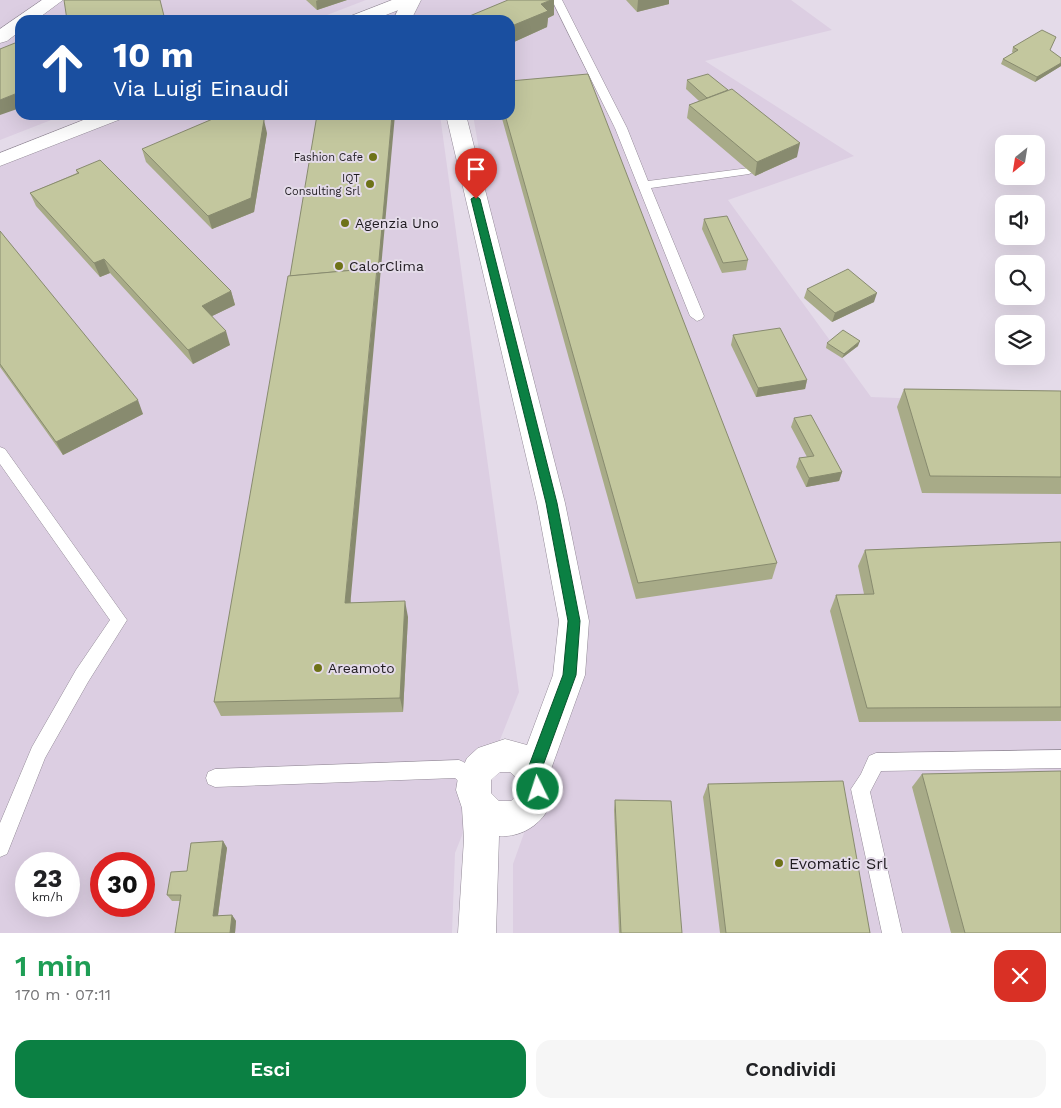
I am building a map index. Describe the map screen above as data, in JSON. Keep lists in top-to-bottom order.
{
  "places": [
    "Fashion Cafe",
    "IQT Consulting Srl",
    "Agenzia Uno",
    "CalorClima",
    "Areamoto",
    "Evomatic Srl"
  ],
  "north": "bottom left",
  "page": {
    "turn": ["10 m", "Via Luigi Einaudi"],
    "speed": "23 km/h",
    "limit": "30",
    "heading": ["1 min", "170 m · 07:11"],
    "buttons": ["Esci", "Condividi"]
  }
}
